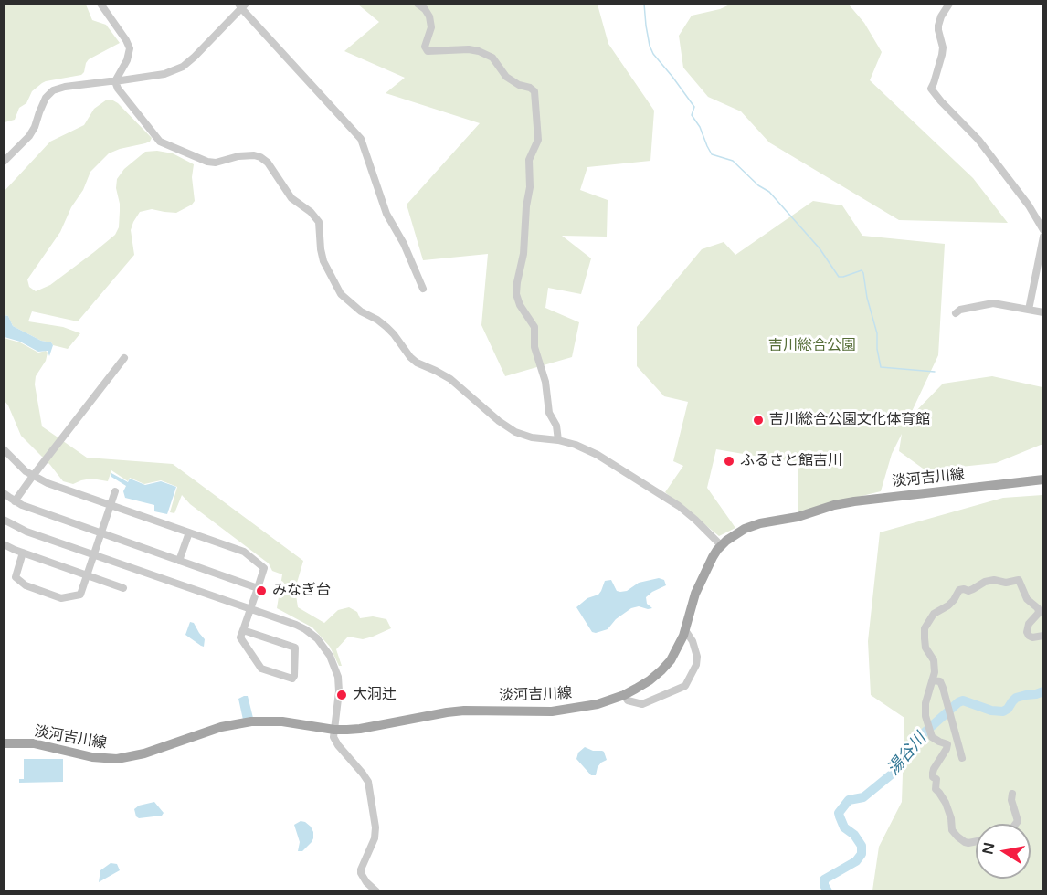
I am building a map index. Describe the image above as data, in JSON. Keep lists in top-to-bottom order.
{
  "streets": {
    "main road": ["淡河吉川線"]
  },
  "water": ["湯谷川"],
  "parks": ["吉川総合公園"],
  "places": [
    "吉川総合公園文化体育館",
    "ふるさと館吉川",
    "みなぎ台",
    "大洞辻"
  ],
  "north": "left"
}
